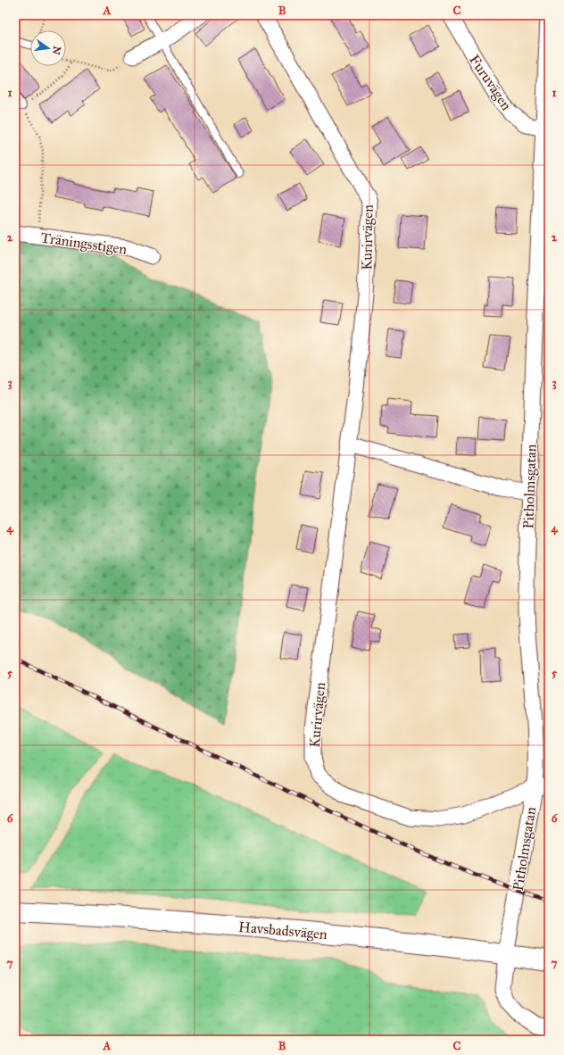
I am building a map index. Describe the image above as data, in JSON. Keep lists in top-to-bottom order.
{
  "streets": {
    "main road": ["Havsbadsvägen"],
    "street": [
      "Furuvägen",
      "Kurirvägen",
      "Träningsstigen",
      "Pitholmsgatan"
    ]
  },
  "crossings": [
    ["Furuvägen", "Pitholmsgatan"],
    ["Kurirvägen", "Pitholmsgatan"],
    ["Pitholmsgatan", "Havsbadsvägen"]
  ],
  "north": "right",
  "grid": {
    "columns": ["A", "B", "C"],
    "rows": [
      "1",
      "2",
      "3",
      "4",
      "5",
      "6",
      "7"
    ]
  }
}
